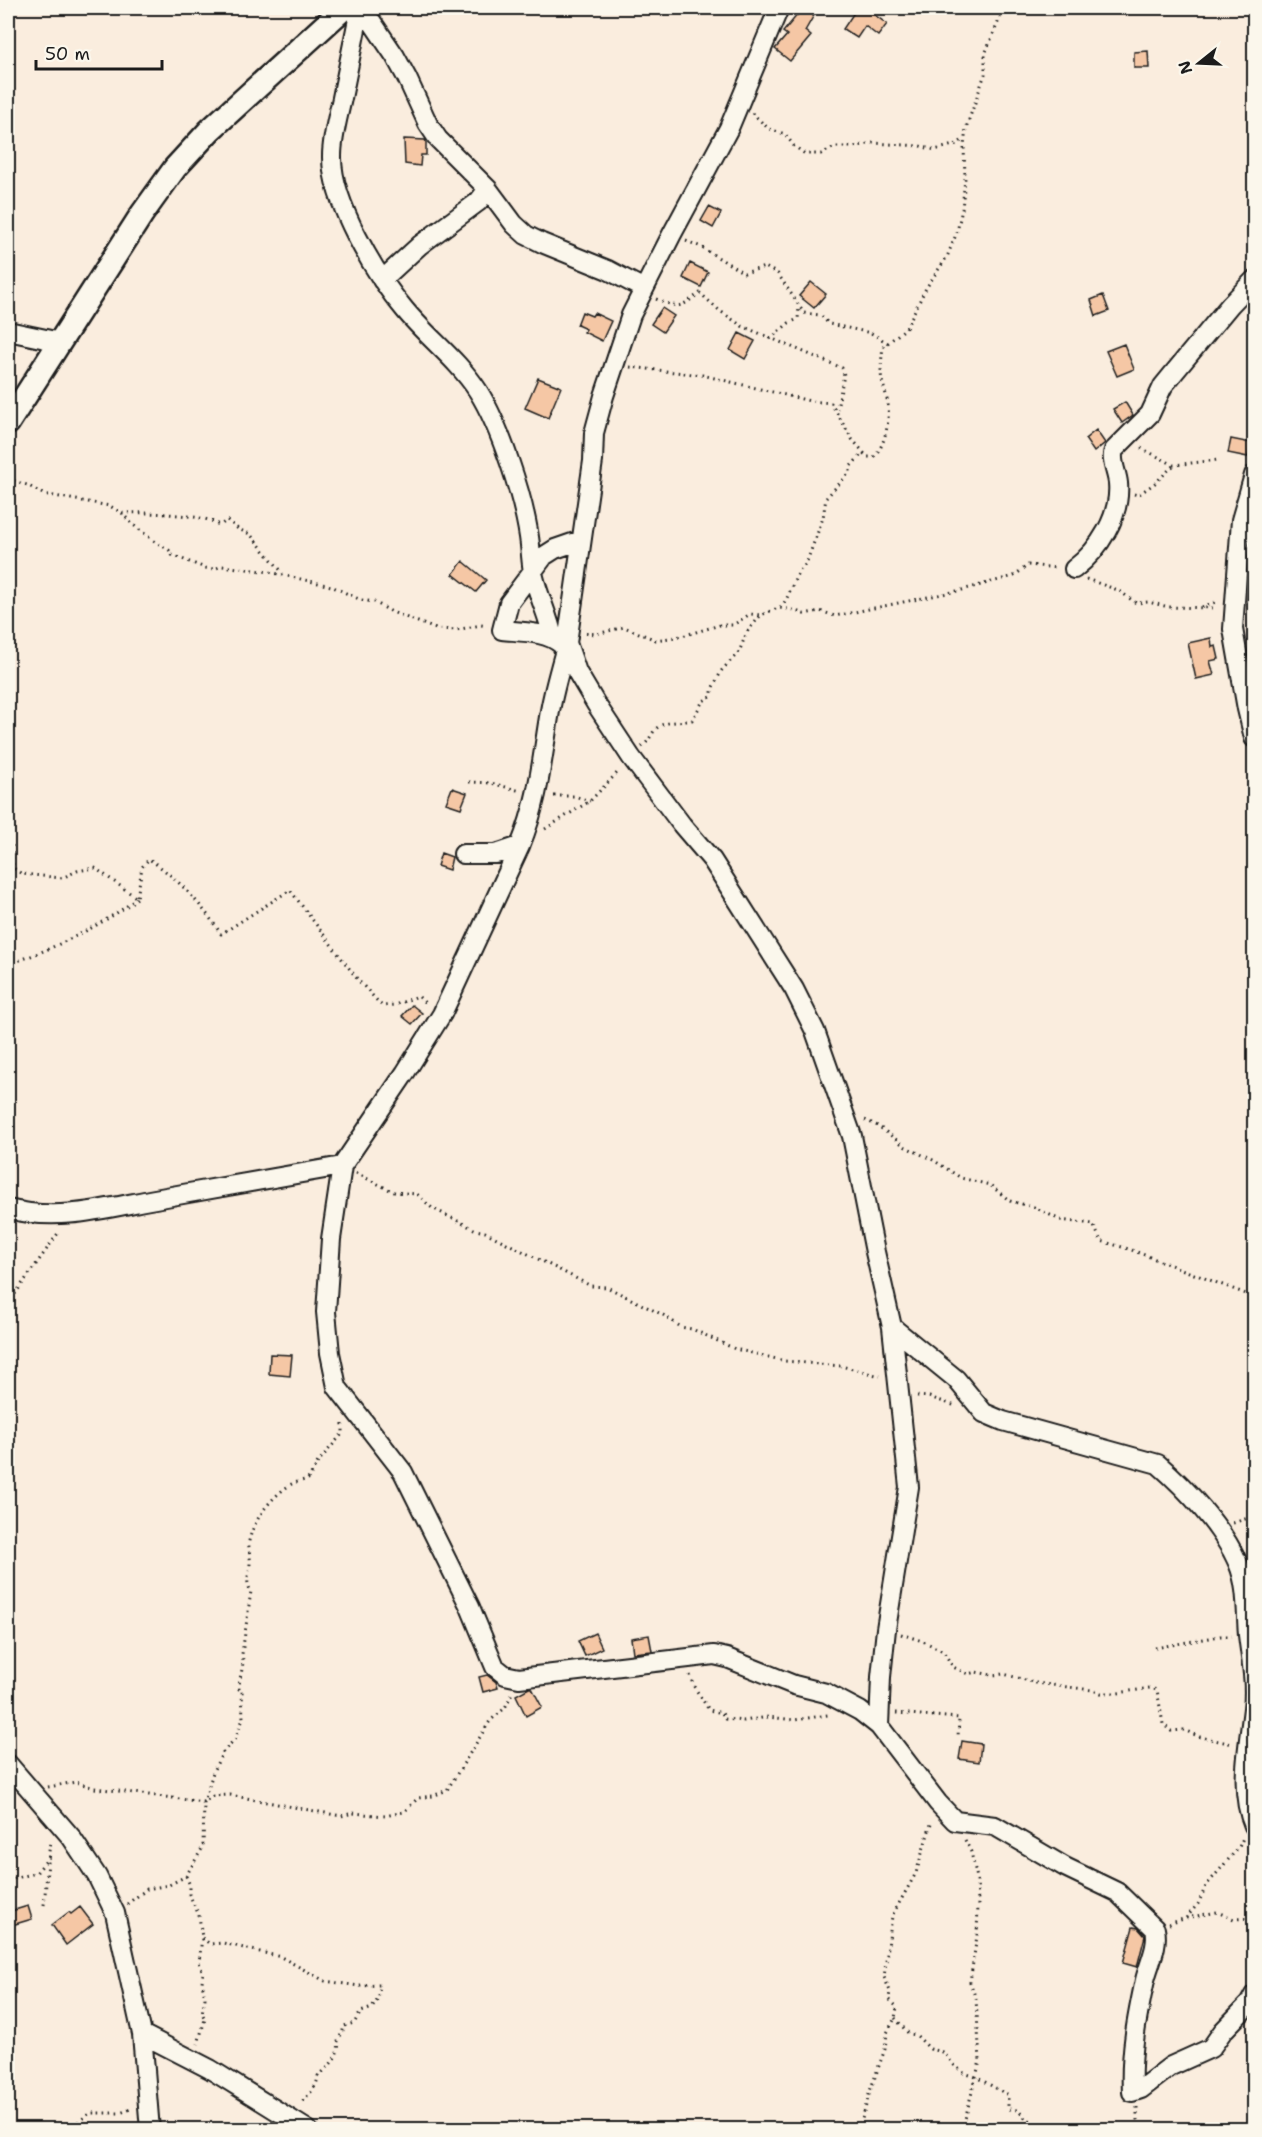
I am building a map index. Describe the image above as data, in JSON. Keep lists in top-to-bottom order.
{
  "scale_bar": "50 m",
  "north": "left"
}
